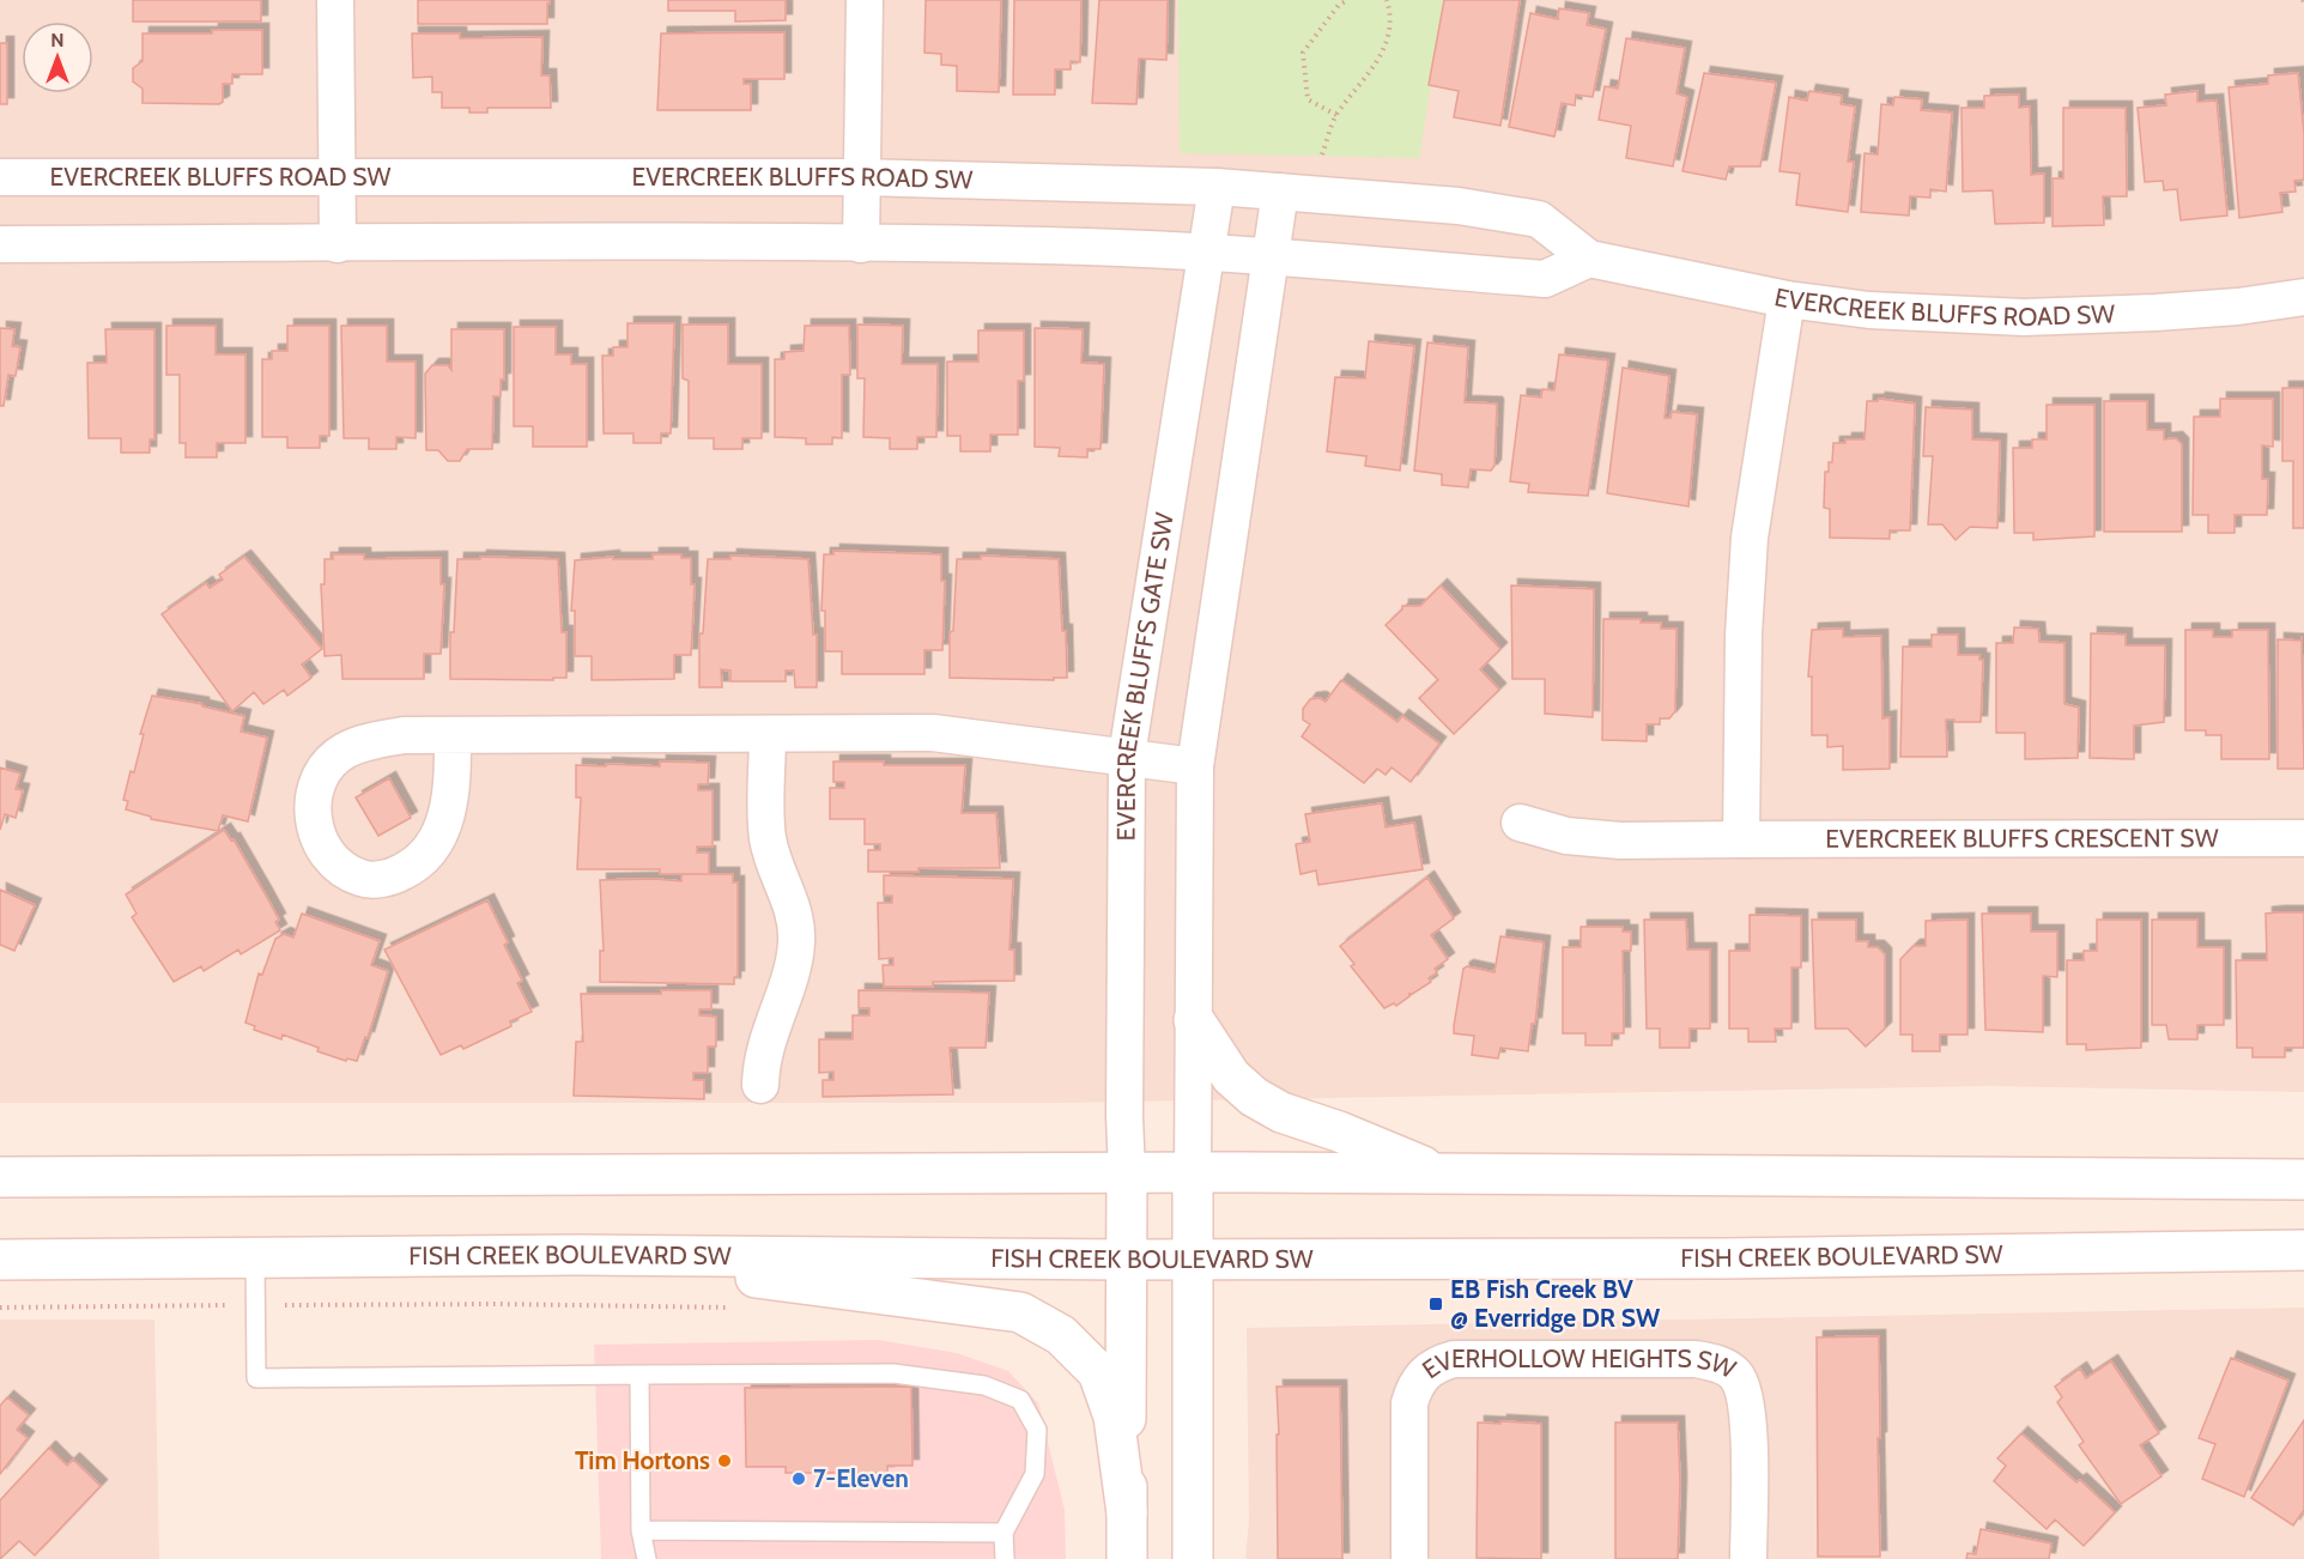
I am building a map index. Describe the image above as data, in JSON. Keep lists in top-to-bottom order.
{
  "streets": {
    "main road": ["FISH CREEK BOULEVARD SW"],
    "street": [
      "EVERCREEK BLUFFS ROAD SW",
      "EVERCREEK BLUFFS GATE SW",
      "EVERCREEK BLUFFS CRESCENT SW",
      "EVERHOLLOW HEIGHTS SW"
    ]
  },
  "crossings": [
    ["EVERCREEK BLUFFS ROAD SW", "EVERCREEK BLUFFS GATE SW"]
  ],
  "places": {
    "transit": ["EB Fish Creek BV @ Everridge DR SW"],
    "other": ["Tim Hortons", "7-Eleven"]
  },
  "north": "top"
}
